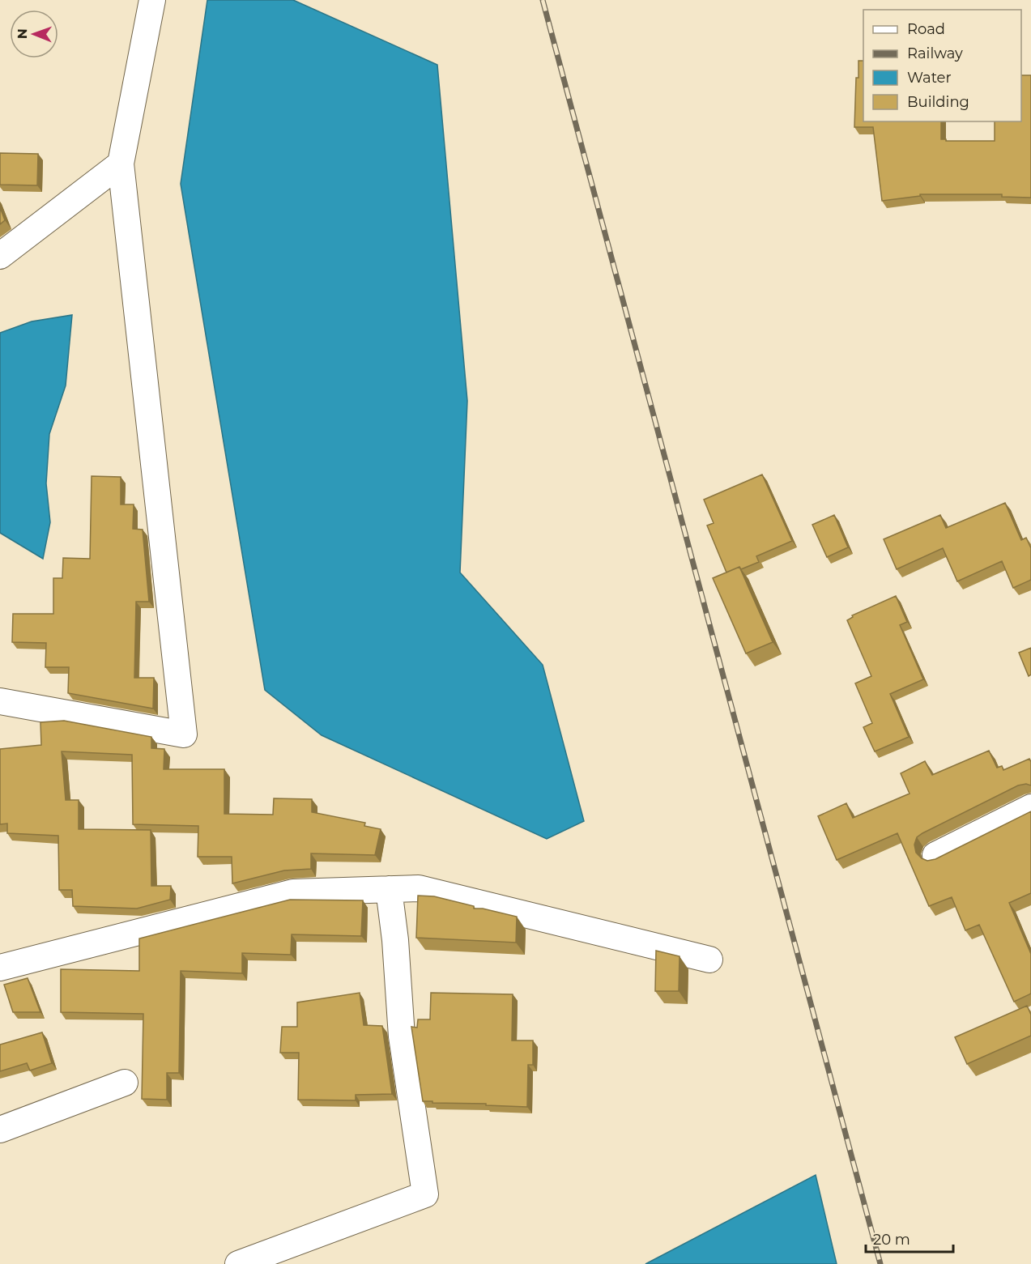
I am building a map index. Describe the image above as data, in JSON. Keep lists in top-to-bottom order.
{
  "legend": [
    "Road",
    "Railway",
    "Water",
    "Building"
  ],
  "scale_bar": "20 m",
  "north": "left"
}
